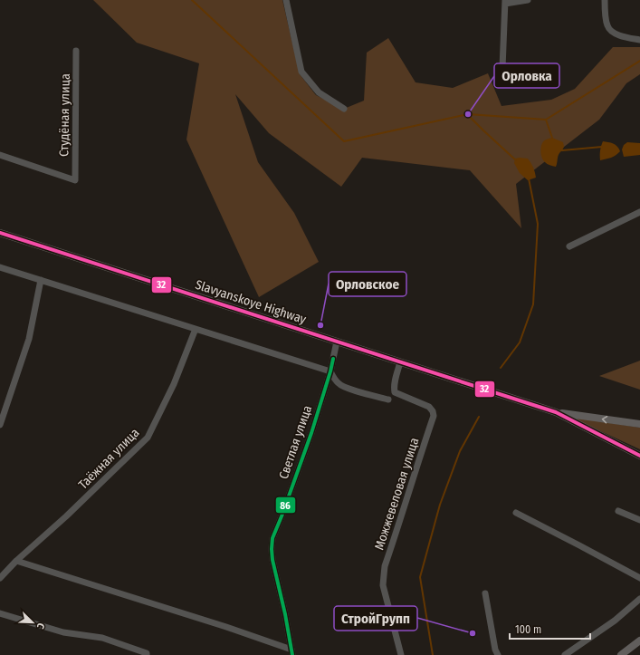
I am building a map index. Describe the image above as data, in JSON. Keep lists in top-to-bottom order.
{
  "streets": {
    "main road": ["Slavyanskoye Highway"],
    "street": [
      "Студёная улица",
      "Светлая улица",
      "Таёжная улица",
      "Можжевеловая улица"
    ]
  },
  "crossings": [
    ["Slavyanskoye Highway", "Светлая улица"],
    ["Slavyanskoye Highway", "Можжевеловая улица"]
  ],
  "places": ["Орловка", "Орловское", "СтройГрупп"],
  "lines": ["transit line 32", "transit line 86"],
  "scale_bar": "100 m",
  "north": "bottom right"
}
